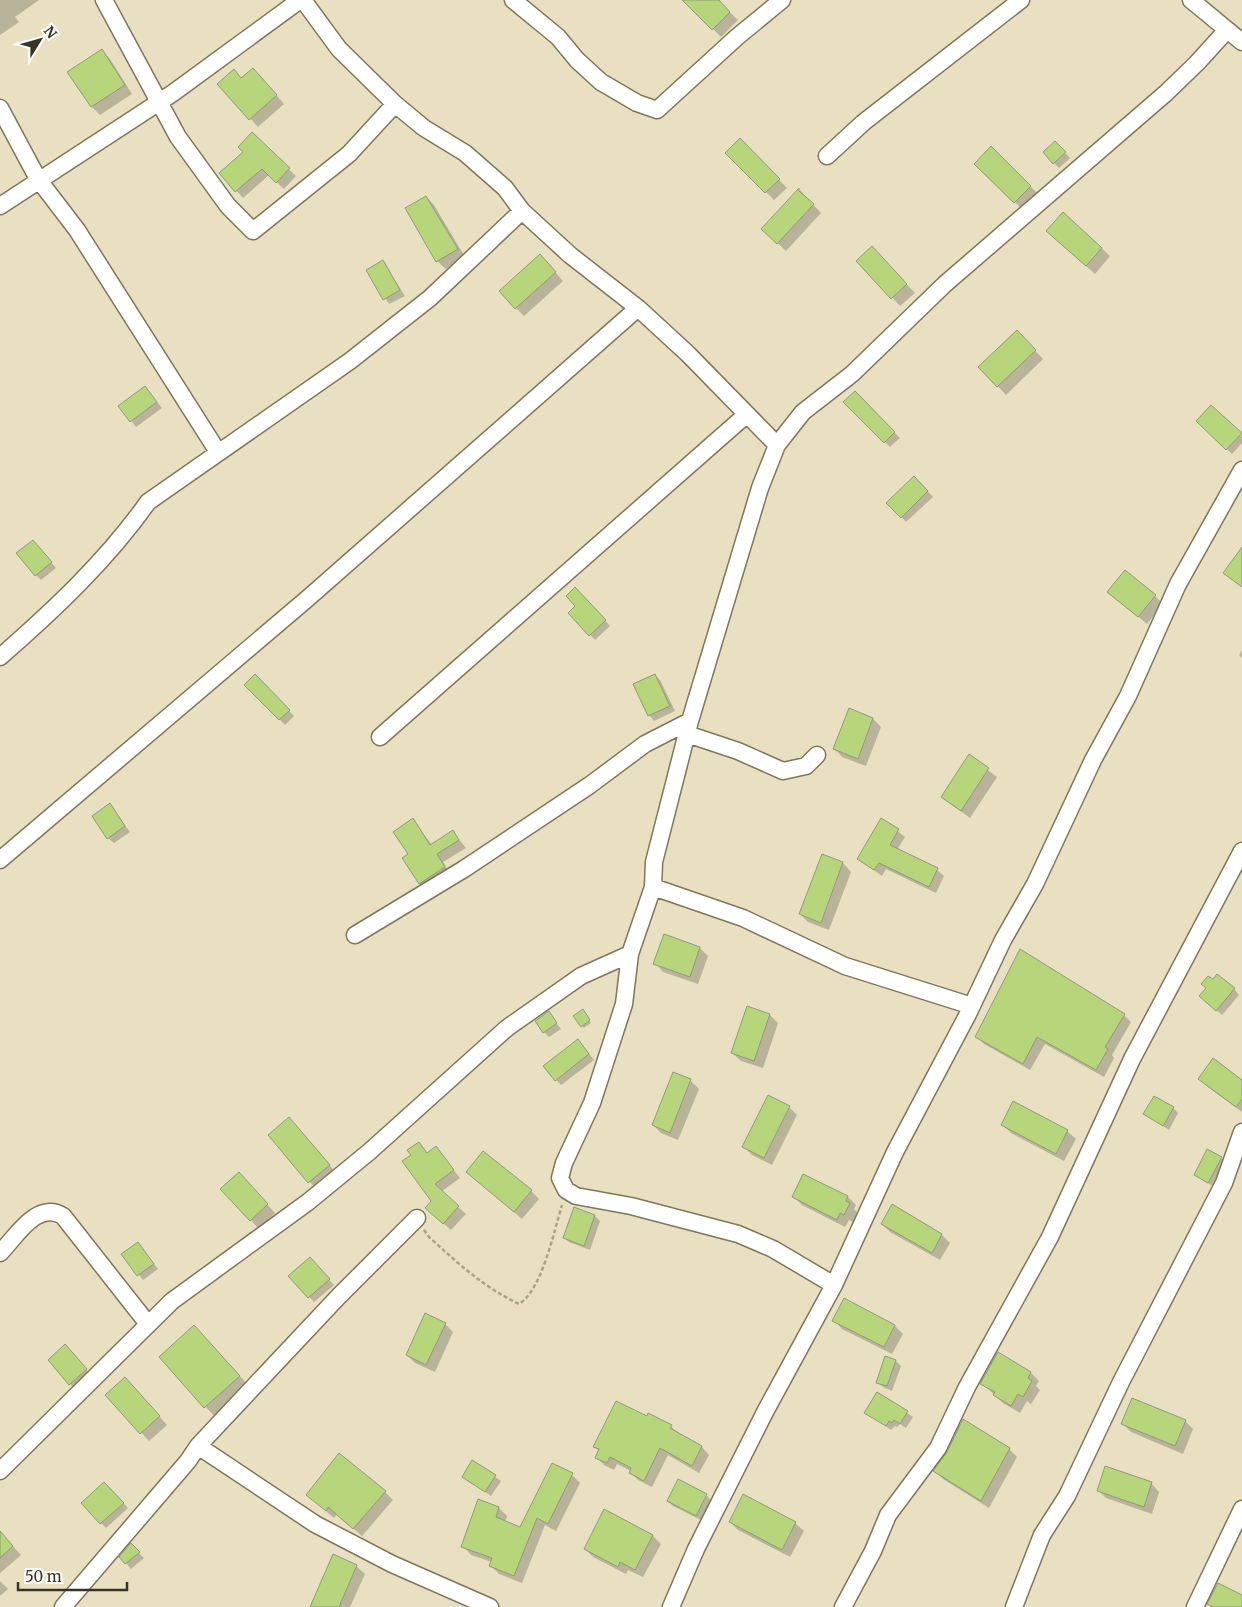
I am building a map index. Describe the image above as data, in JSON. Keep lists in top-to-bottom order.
{
  "scale_bar": "50 m",
  "north": "top right"
}
